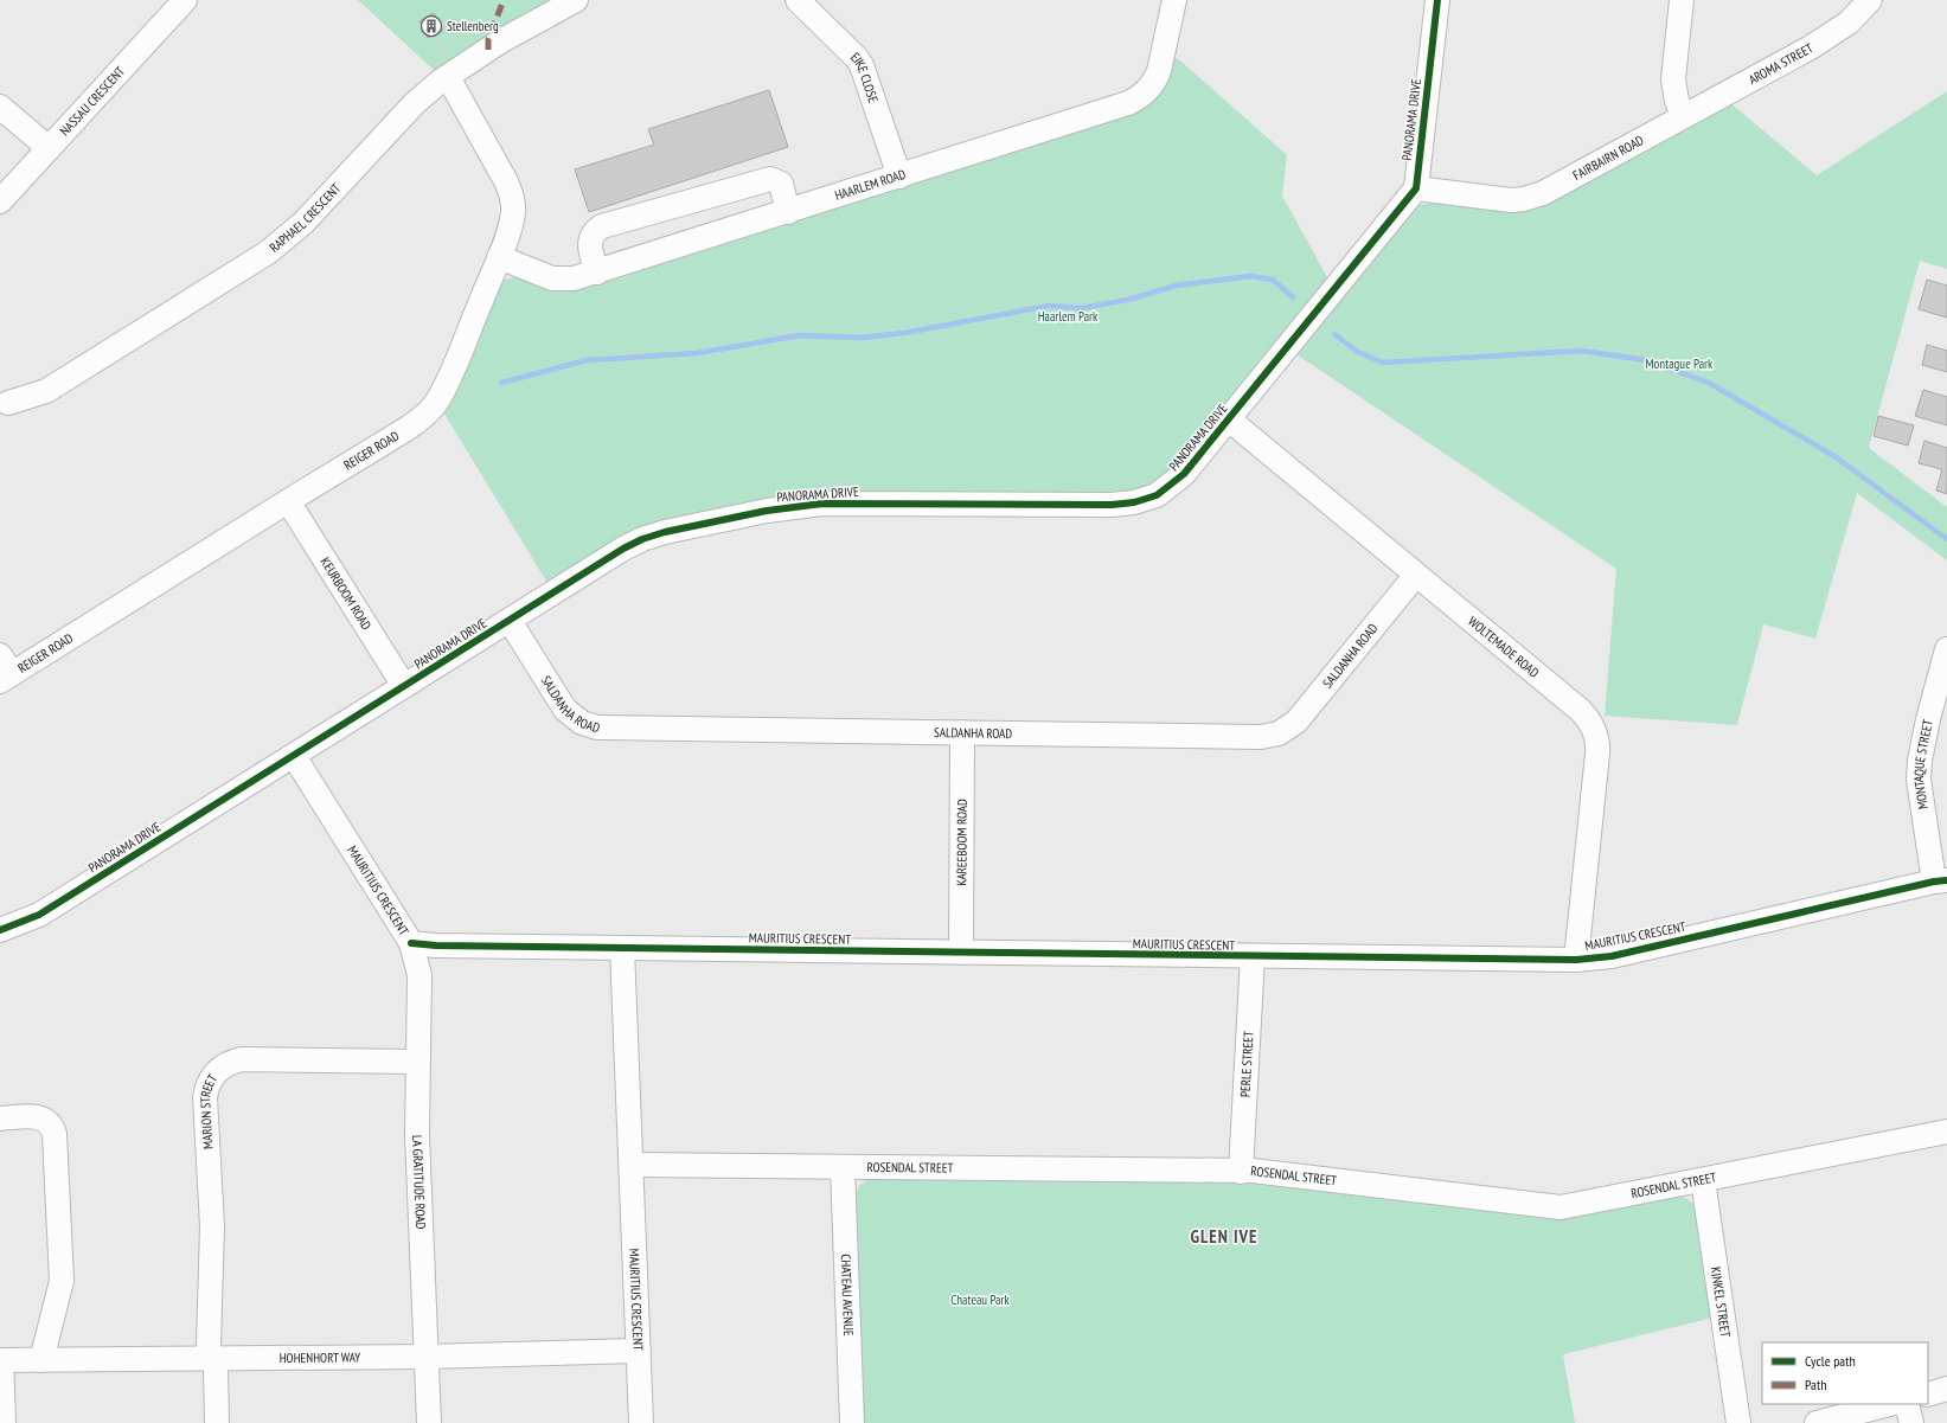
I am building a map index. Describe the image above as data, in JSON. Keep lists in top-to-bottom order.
{
  "streets": {
    "street": [
      "AROMA STREET",
      "EIKE CLOSE",
      "NASSAU CRESCENT",
      "PANORAMA DRIVE",
      "FAIRBAIRN ROAD",
      "HAARLEM ROAD",
      "RAPHAEL CRESCENT",
      "REIGER ROAD",
      "KEURBOOM ROAD",
      "WOLTEMADE ROAD",
      "SALDANHA ROAD",
      "MONTAQUE STREET",
      "KAREEBOOM ROAD",
      "MAURITIUS CRESCENT",
      "PERLE STREET",
      "MARION STREET",
      "ROSENDAL STREET",
      "LA GRATITUDE ROAD",
      "CHATEAU AVENUE",
      "KINKEL STREET",
      "HOHENHORT WAY"
    ]
  },
  "crossings": [
    ["AROMA STREET", "FAIRBAIRN ROAD"],
    ["EIKE CLOSE", "HAARLEM ROAD"],
    ["PANORAMA DRIVE", "FAIRBAIRN ROAD"],
    ["PANORAMA DRIVE", "KEURBOOM ROAD"],
    ["PANORAMA DRIVE", "WOLTEMADE ROAD"],
    ["PANORAMA DRIVE", "SALDANHA ROAD"],
    ["PANORAMA DRIVE", "MAURITIUS CRESCENT"],
    ["HAARLEM ROAD", "REIGER ROAD"],
    ["RAPHAEL CRESCENT", "REIGER ROAD"],
    ["REIGER ROAD", "KEURBOOM ROAD"],
    ["WOLTEMADE ROAD", "SALDANHA ROAD"],
    ["WOLTEMADE ROAD", "MAURITIUS CRESCENT"],
    ["SALDANHA ROAD", "KAREEBOOM ROAD"],
    ["MONTAQUE STREET", "MAURITIUS CRESCENT"],
    ["KAREEBOOM ROAD", "MAURITIUS CRESCENT"],
    ["MAURITIUS CRESCENT", "PERLE STREET"],
    ["MAURITIUS CRESCENT", "ROSENDAL STREET"],
    ["MAURITIUS CRESCENT", "LA GRATITUDE ROAD"],
    ["MAURITIUS CRESCENT", "HOHENHORT WAY"],
    ["PERLE STREET", "ROSENDAL STREET"],
    ["MARION STREET", "LA GRATITUDE ROAD"],
    ["MARION STREET", "HOHENHORT WAY"],
    ["ROSENDAL STREET", "CHATEAU AVENUE"],
    ["ROSENDAL STREET", "KINKEL STREET"],
    ["LA GRATITUDE ROAD", "HOHENHORT WAY"]
  ],
  "districts": ["GLEN IVE"],
  "parks": ["Haarlem Park", "Montague Park", "Chateau Park"],
  "places": {
    "building": ["Stellenberg"]
  },
  "legend": ["Cycle path", "Path"]
}
